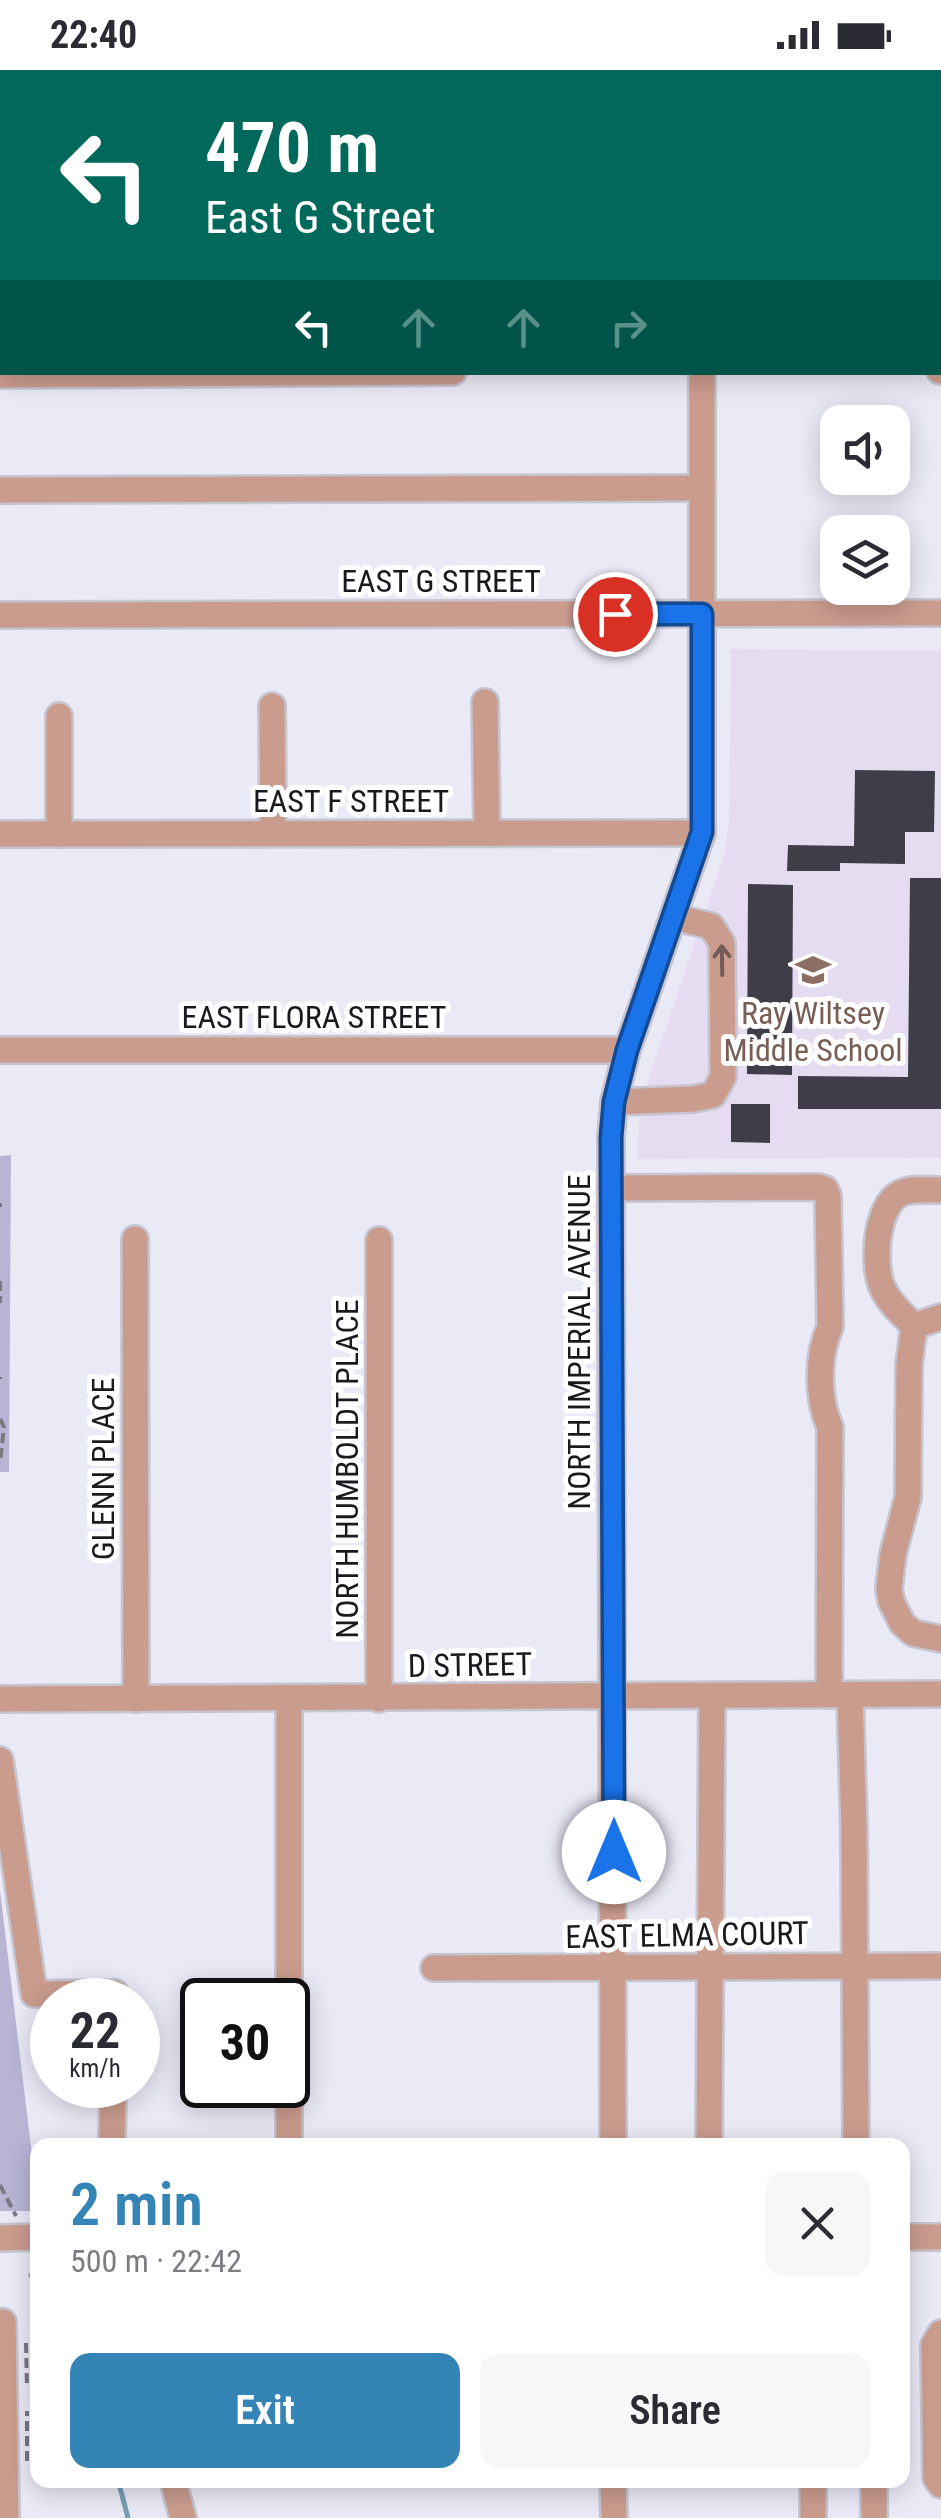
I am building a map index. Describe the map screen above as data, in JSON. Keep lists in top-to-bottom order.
{
  "streets": {
    "street": [
      "EAST G STREET",
      "EAST F STREET",
      "EAST FLORA STREET",
      "NORTH IMPERIAL AVENUE",
      "GLENN PLACE",
      "NORTH HUMBOLDT PLACE",
      "D STREET",
      "EAST ELMA COURT"
    ]
  },
  "crossings": [
    ["EAST G STREET", "NORTH IMPERIAL AVENUE"],
    ["EAST F STREET", "NORTH IMPERIAL AVENUE"],
    ["EAST FLORA STREET", "NORTH IMPERIAL AVENUE"],
    ["NORTH IMPERIAL AVENUE", "D STREET"],
    ["NORTH IMPERIAL AVENUE", "EAST ELMA COURT"],
    ["GLENN PLACE", "D STREET"],
    ["NORTH HUMBOLDT PLACE", "D STREET"]
  ],
  "places": {
    "school or university": ["Ray Wiltsey Middle School"]
  },
  "page": {
    "status": "22:40",
    "turn": ["470 m", "East G Street"],
    "speed": "22 km/h",
    "limit": "30",
    "heading": ["2 min", "500 m · 22:42"],
    "buttons": ["Exit", "Share"]
  }
}
